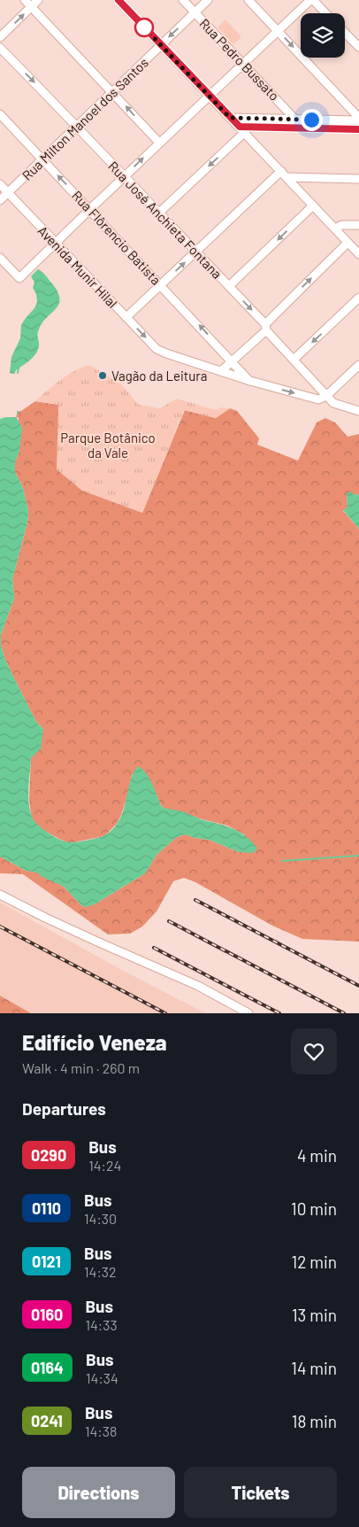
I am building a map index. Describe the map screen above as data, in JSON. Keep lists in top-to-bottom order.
{
  "streets": {
    "street": [
      "Rua Pedro Bussato",
      "Rua Milton Manoel dos Santos",
      "Rua José Anchieta Fontana",
      "Rua Flôrencio Batista",
      "Avenida Munir Hilal"
    ]
  },
  "crossings": [
    ["Rua Pedro Bussato", "Rua Milton Manoel dos Santos"],
    ["Rua Milton Manoel dos Santos", "Rua José Anchieta Fontana"],
    ["Rua Milton Manoel dos Santos", "Rua Flôrencio Batista"],
    ["Rua Milton Manoel dos Santos", "Avenida Munir Hilal"]
  ],
  "one_way": ["Rua Flôrencio Batista", "Avenida Munir Hilal"],
  "parks": ["Parque Botânico da Vale"],
  "places": ["Vagão da Leitura"],
  "lines": ["bus line 0290"],
  "page": {
    "heading": [
      ["Edifício Veneza", "Walk · 4 min · 260 m"],
      "Departures"
    ],
    "list": [
      {
        "mark": "0290",
        "name": "Bus",
        "note": "14:24",
        "value": "4 min"
      },
      {
        "mark": "0110",
        "name": "Bus",
        "note": "14:30",
        "value": "10 min"
      },
      {
        "mark": "0121",
        "name": "Bus",
        "note": "14:32",
        "value": "12 min"
      },
      {
        "mark": "0160",
        "name": "Bus",
        "note": "14:33",
        "value": "13 min"
      },
      {
        "mark": "0164",
        "name": "Bus",
        "note": "14:34",
        "value": "14 min"
      },
      {
        "mark": "0241",
        "name": "Bus",
        "note": "14:38",
        "value": "18 min"
      }
    ],
    "buttons": ["Directions", "Tickets"]
  }
}
